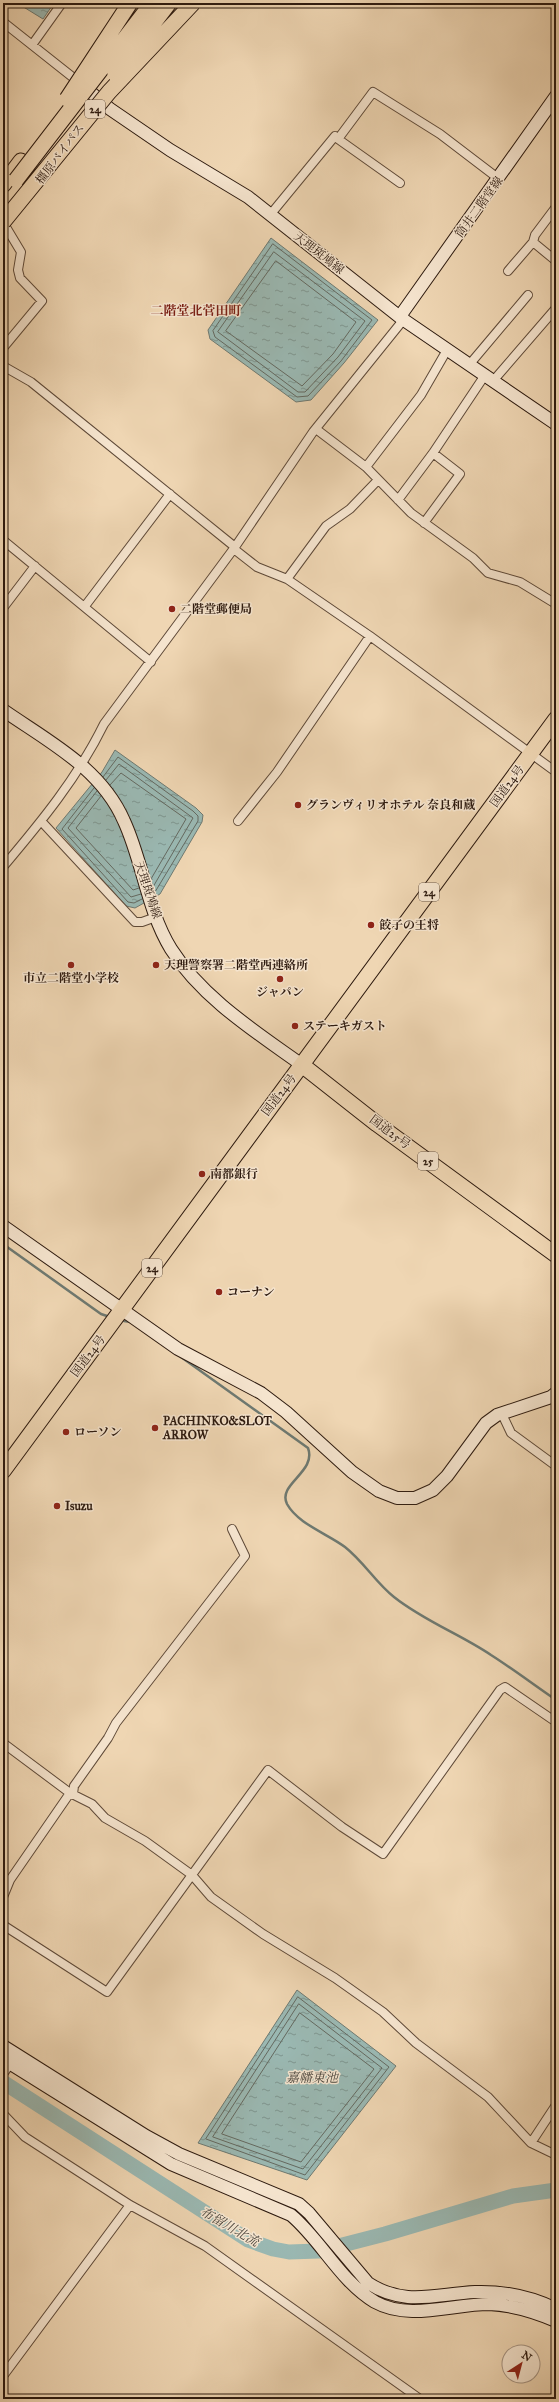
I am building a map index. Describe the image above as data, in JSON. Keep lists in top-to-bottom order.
{
  "streets": {
    "highway": [
      "24",
      "橿原バイパス",
      "国道24号",
      "国道25号",
      "25"
    ],
    "street": ["筒井二階堂線", "天理斑鳩線"]
  },
  "crossings": [
    ["24", "橿原バイパス"],
    ["24", "天理斑鳩線"],
    ["橿原バイパス", "天理斑鳩線"],
    ["筒井二階堂線", "天理斑鳩線"],
    ["天理斑鳩線", "国道24号"],
    ["天理斑鳩線", "国道25号"],
    ["国道24号", "国道25号"]
  ],
  "districts": ["二階堂北菅田町"],
  "water": ["嘉幡東池", "布留川北流"],
  "places": [
    "二階堂郵便局",
    "グランヴィリオホテル 奈良和蔵",
    "餃子の王将",
    "市立二階堂小学校",
    "天理警察署二階堂西連絡所",
    "ジャパン",
    "ステーキガスト",
    "南都銀行",
    "コーナン",
    "PACHINKO&SLOT ARROW",
    "ローソン",
    "Isuzu"
  ],
  "north": "top right"
}
